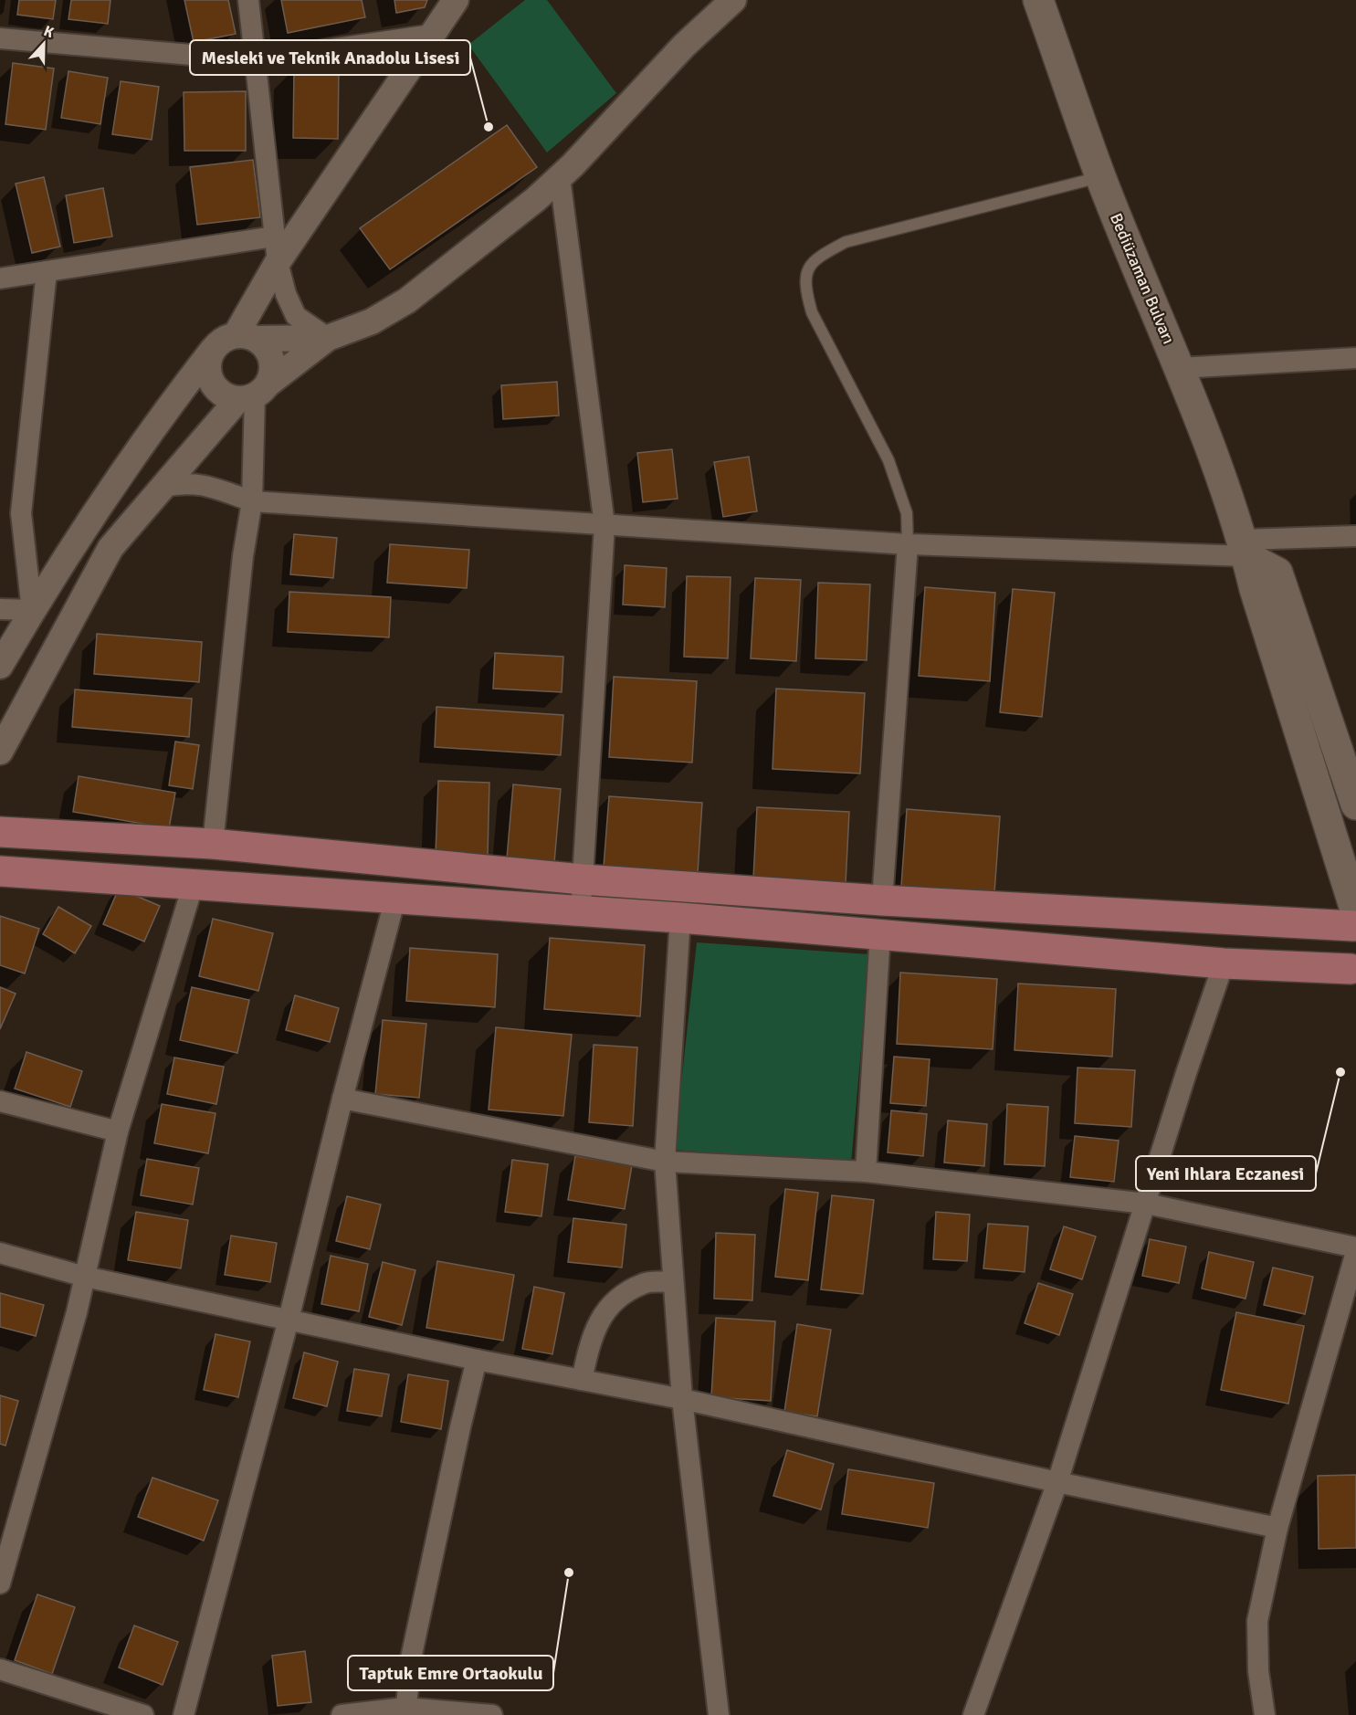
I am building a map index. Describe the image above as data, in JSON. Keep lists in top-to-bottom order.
{
  "streets": {
    "main road": ["Bediüzaman Bulvarı"]
  },
  "places": ["Mesleki ve Teknik Anadolu Lisesi", "Yeni Ihlara Eczanesi", "Taptuk Emre Ortaokulu"],
  "north": "top"
}
